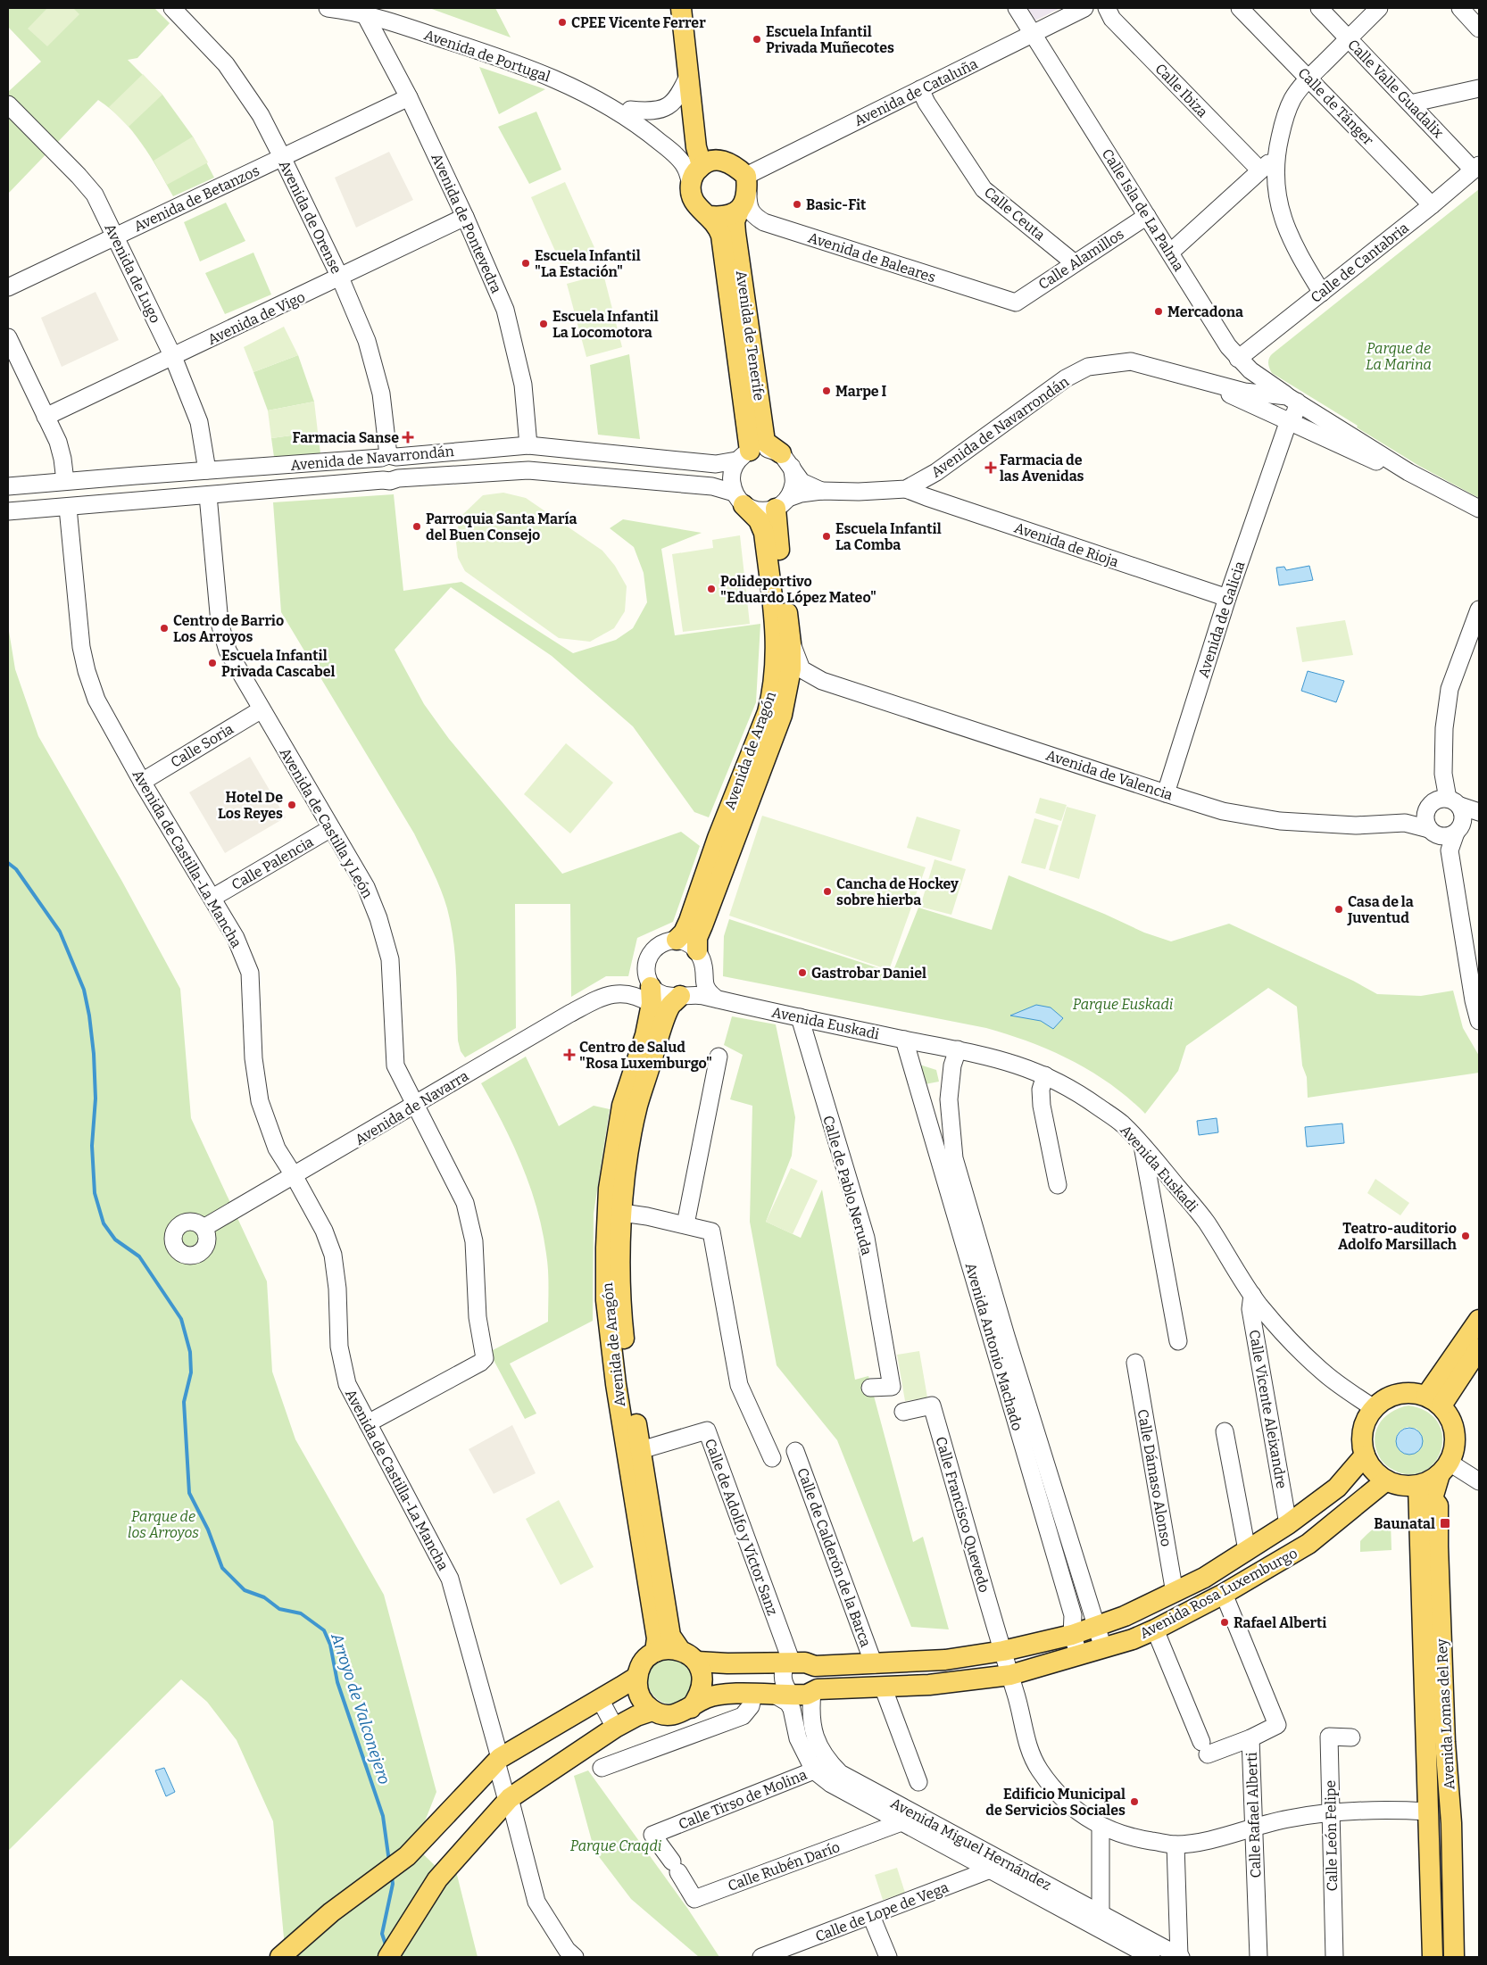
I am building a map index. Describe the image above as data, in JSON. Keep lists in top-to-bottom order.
{
  "streets": {
    "main road": [
      "Avenida de Tenerife",
      "Avenida de Aragón",
      "Avenida Rosa Luxemburgo",
      "Avenida Lomas del Rey"
    ],
    "street": [
      "Avenida de Portugal",
      "Calle Valle Guadalix",
      "Calle Ibiza",
      "Avenida de Cataluña",
      "Calle de Tánger",
      "Avenida de Betanzos",
      "Calle Isla de La Palma",
      "Calle Ceuta",
      "Avenida de Orense",
      "Avenida de Pontevedra",
      "Avenida de Baleares",
      "Calle Alamillos",
      "Calle de Cantabria",
      "Avenida de Lugo",
      "Avenida de Vigo",
      "Avenida de Navarrondán",
      "Avenida de Rioja",
      "Avenida de Galicia",
      "Calle Soria",
      "Avenida de Valencia",
      "Avenida de Castilla y León",
      "Avenida de Castilla-La Mancha",
      "Calle Palencia",
      "Avenida Euskadi",
      "Avenida de Navarra",
      "Calle de Pablo Neruda",
      "Avenida Antonio Machado",
      "Calle Vicente Aleixandre",
      "Calle Dámaso Alonso",
      "Calle Francisco Quevedo",
      "Calle de Adolfo y Víctor Sanz",
      "Calle de Calderón de la Barca",
      "Calle Tirso de Molina",
      "Calle Rafael Alberti",
      "Calle León Felipe",
      "Avenida Miguel Hernández",
      "Calle Rubén Darío",
      "Calle de Lope de Vega"
    ]
  },
  "crossings": [
    ["Avenida de Portugal", "Avenida de Cataluña"],
    ["Avenida de Portugal", "Avenida de Pontevedra"],
    ["Avenida de Portugal", "Avenida de Baleares"],
    ["Avenida de Portugal", "Avenida de Tenerife"],
    ["Calle Valle Guadalix", "Calle de Cantabria"],
    ["Avenida de Cataluña", "Calle Isla de La Palma"],
    ["Avenida de Cataluña", "Calle Ceuta"],
    ["Avenida de Cataluña", "Avenida de Baleares"],
    ["Avenida de Cataluña", "Avenida de Tenerife"],
    ["Calle de Tánger", "Calle de Cantabria"],
    ["Avenida de Betanzos", "Avenida de Orense"],
    ["Avenida de Betanzos", "Avenida de Pontevedra"],
    ["Avenida de Betanzos", "Avenida de Lugo"],
    ["Calle Isla de La Palma", "Calle Alamillos"],
    ["Calle Isla de La Palma", "Calle de Cantabria"],
    ["Calle Isla de La Palma", "Avenida de Navarrondán"],
    ["Calle Isla de La Palma", "Avenida de Galicia"],
    ["Calle Ceuta", "Calle Alamillos"],
    ["Avenida de Orense", "Avenida de Vigo"],
    ["Avenida de Orense", "Avenida de Navarrondán"],
    ["Avenida de Pontevedra", "Avenida de Vigo"],
    ["Avenida de Pontevedra", "Avenida de Navarrondán"],
    ["Avenida de Baleares", "Calle Alamillos"],
    ["Avenida de Baleares", "Avenida de Tenerife"],
    ["Avenida de Lugo", "Avenida de Vigo"],
    ["Avenida de Lugo", "Avenida de Navarrondán"],
    ["Avenida de Lugo", "Avenida de Castilla y León"],
    ["Avenida de Vigo", "Avenida de Castilla-La Mancha"],
    ["Avenida de Tenerife", "Avenida de Navarrondán"],
    ["Avenida de Tenerife", "Avenida de Aragón"],
    ["Avenida de Navarrondán", "Avenida de Rioja"],
    ["Avenida de Navarrondán", "Avenida de Galicia"],
    ["Avenida de Navarrondán", "Avenida de Aragón"],
    ["Avenida de Navarrondán", "Avenida de Castilla y León"],
    ["Avenida de Navarrondán", "Avenida de Castilla-La Mancha"],
    ["Avenida de Rioja", "Avenida de Galicia"],
    ["Avenida de Galicia", "Avenida de Valencia"],
    ["Calle Soria", "Avenida de Castilla y León"],
    ["Calle Soria", "Avenida de Castilla-La Mancha"],
    ["Avenida de Aragón", "Avenida Euskadi"],
    ["Avenida de Aragón", "Calle de Adolfo y Víctor Sanz"],
    ["Avenida de Aragón", "Avenida Rosa Luxemburgo"],
    ["Avenida de Castilla y León", "Avenida de Castilla-La Mancha"],
    ["Avenida de Castilla y León", "Calle Palencia"],
    ["Avenida de Castilla y León", "Avenida de Navarra"],
    ["Avenida de Castilla-La Mancha", "Calle Palencia"],
    ["Avenida de Castilla-La Mancha", "Avenida de Navarra"],
    ["Avenida Euskadi", "Calle de Pablo Neruda"],
    ["Avenida Euskadi", "Avenida Antonio Machado"],
    ["Avenida Euskadi", "Calle Vicente Aleixandre"],
    ["Avenida Euskadi", "Avenida Rosa Luxemburgo"],
    ["Avenida Euskadi", "Avenida Lomas del Rey"],
    ["Avenida Antonio Machado", "Avenida Rosa Luxemburgo"],
    ["Calle Vicente Aleixandre", "Avenida Rosa Luxemburgo"],
    ["Calle Dámaso Alonso", "Avenida Rosa Luxemburgo"],
    ["Calle Francisco Quevedo", "Avenida Rosa Luxemburgo"],
    ["Calle de Adolfo y Víctor Sanz", "Avenida Rosa Luxemburgo"],
    ["Calle de Calderón de la Barca", "Avenida Rosa Luxemburgo"],
    ["Avenida Rosa Luxemburgo", "Avenida Lomas del Rey"],
    ["Avenida Rosa Luxemburgo", "Calle Rafael Alberti"],
    ["Avenida Rosa Luxemburgo", "Avenida Miguel Hernández"],
    ["Calle Tirso de Molina", "Avenida Miguel Hernández"],
    ["Calle Tirso de Molina", "Calle Rubén Darío"],
    ["Avenida Miguel Hernández", "Calle Rubén Darío"],
    ["Avenida Miguel Hernández", "Calle de Lope de Vega"]
  ],
  "water": ["Arroyo de Valconejero"],
  "parks": [
    "Parque de La Marina",
    "Parque Euskadi",
    "Parque de los Arroyos",
    "Parque Craqdi"
  ],
  "places": {
    "other": [
      "CPEE Vicente Ferrer",
      "Escuela Infantil Privada Muñecotes",
      "Basic-Fit",
      "Escuela Infantil \"La Estación\"",
      "Mercadona",
      "Escuela Infantil La Locomotora",
      "Marpe I",
      "Parroquia Santa María del Buen Consejo",
      "Escuela Infantil La Comba",
      "Polideportivo \"Eduardo López Mateo\"",
      "Centro de Barrio Los Arroyos",
      "Escuela Infantil Privada Cascabel",
      "Hotel De Los Reyes",
      "Cancha de Hockey sobre hierba",
      "Casa de la Juventud",
      "Gastrobar Daniel",
      "Teatro-auditorio Adolfo Marsillach",
      "Rafael Alberti",
      "Edificio Municipal de Servicios Sociales"
    ],
    "health": ["Farmacia Sanse", "Farmacia de las Avenidas", "Centro de Salud \"Rosa Luxemburgo\""],
    "transit": ["Baunatal"]
  }
}
